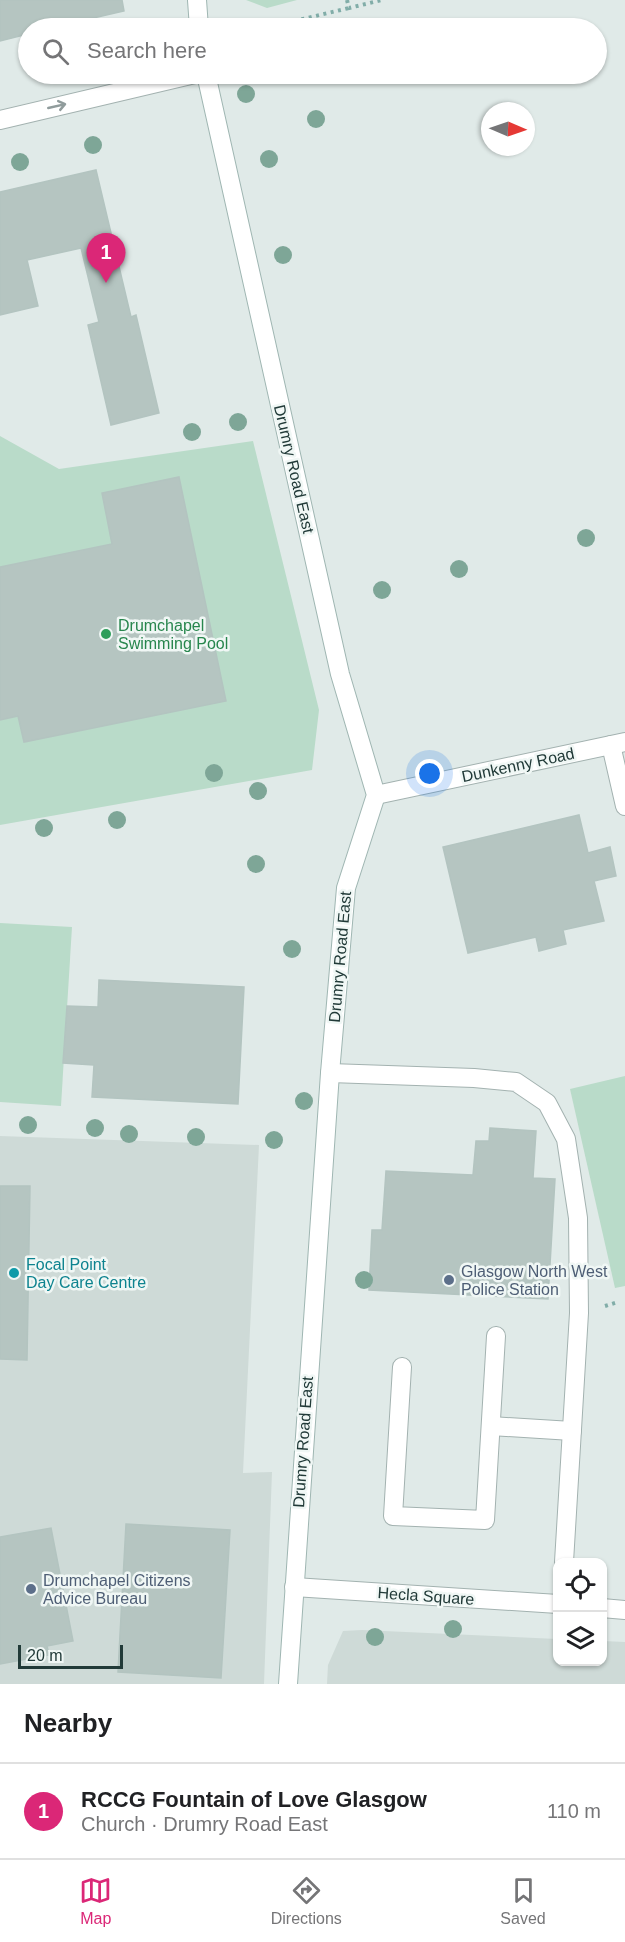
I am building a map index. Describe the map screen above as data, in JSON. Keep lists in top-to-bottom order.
{
  "streets": {
    "street": ["Drumry Road East", "Dunkenny Road", "Hecla Square"]
  },
  "crossings": [
    ["Drumry Road East", "Dunkenny Road"],
    ["Drumry Road East", "Hecla Square"]
  ],
  "places": [
    "Drumchapel Swimming Pool",
    "Focal Point Day Care Centre",
    "Glasgow North West Police Station",
    "Drumchapel Citizens Advice Bureau"
  ],
  "scale_bar": "20 m",
  "north": "right",
  "page": {
    "search": "Search here",
    "pins": "1",
    "scale": "20 m",
    "heading": "Nearby",
    "list": [
      {
        "mark": "1",
        "name": "RCCG Fountain of Love Glasgow",
        "note": "Church · Drumry Road East",
        "value": "110 m"
      }
    ],
    "nav": ["Map", "Directions", "Saved"]
  }
}
